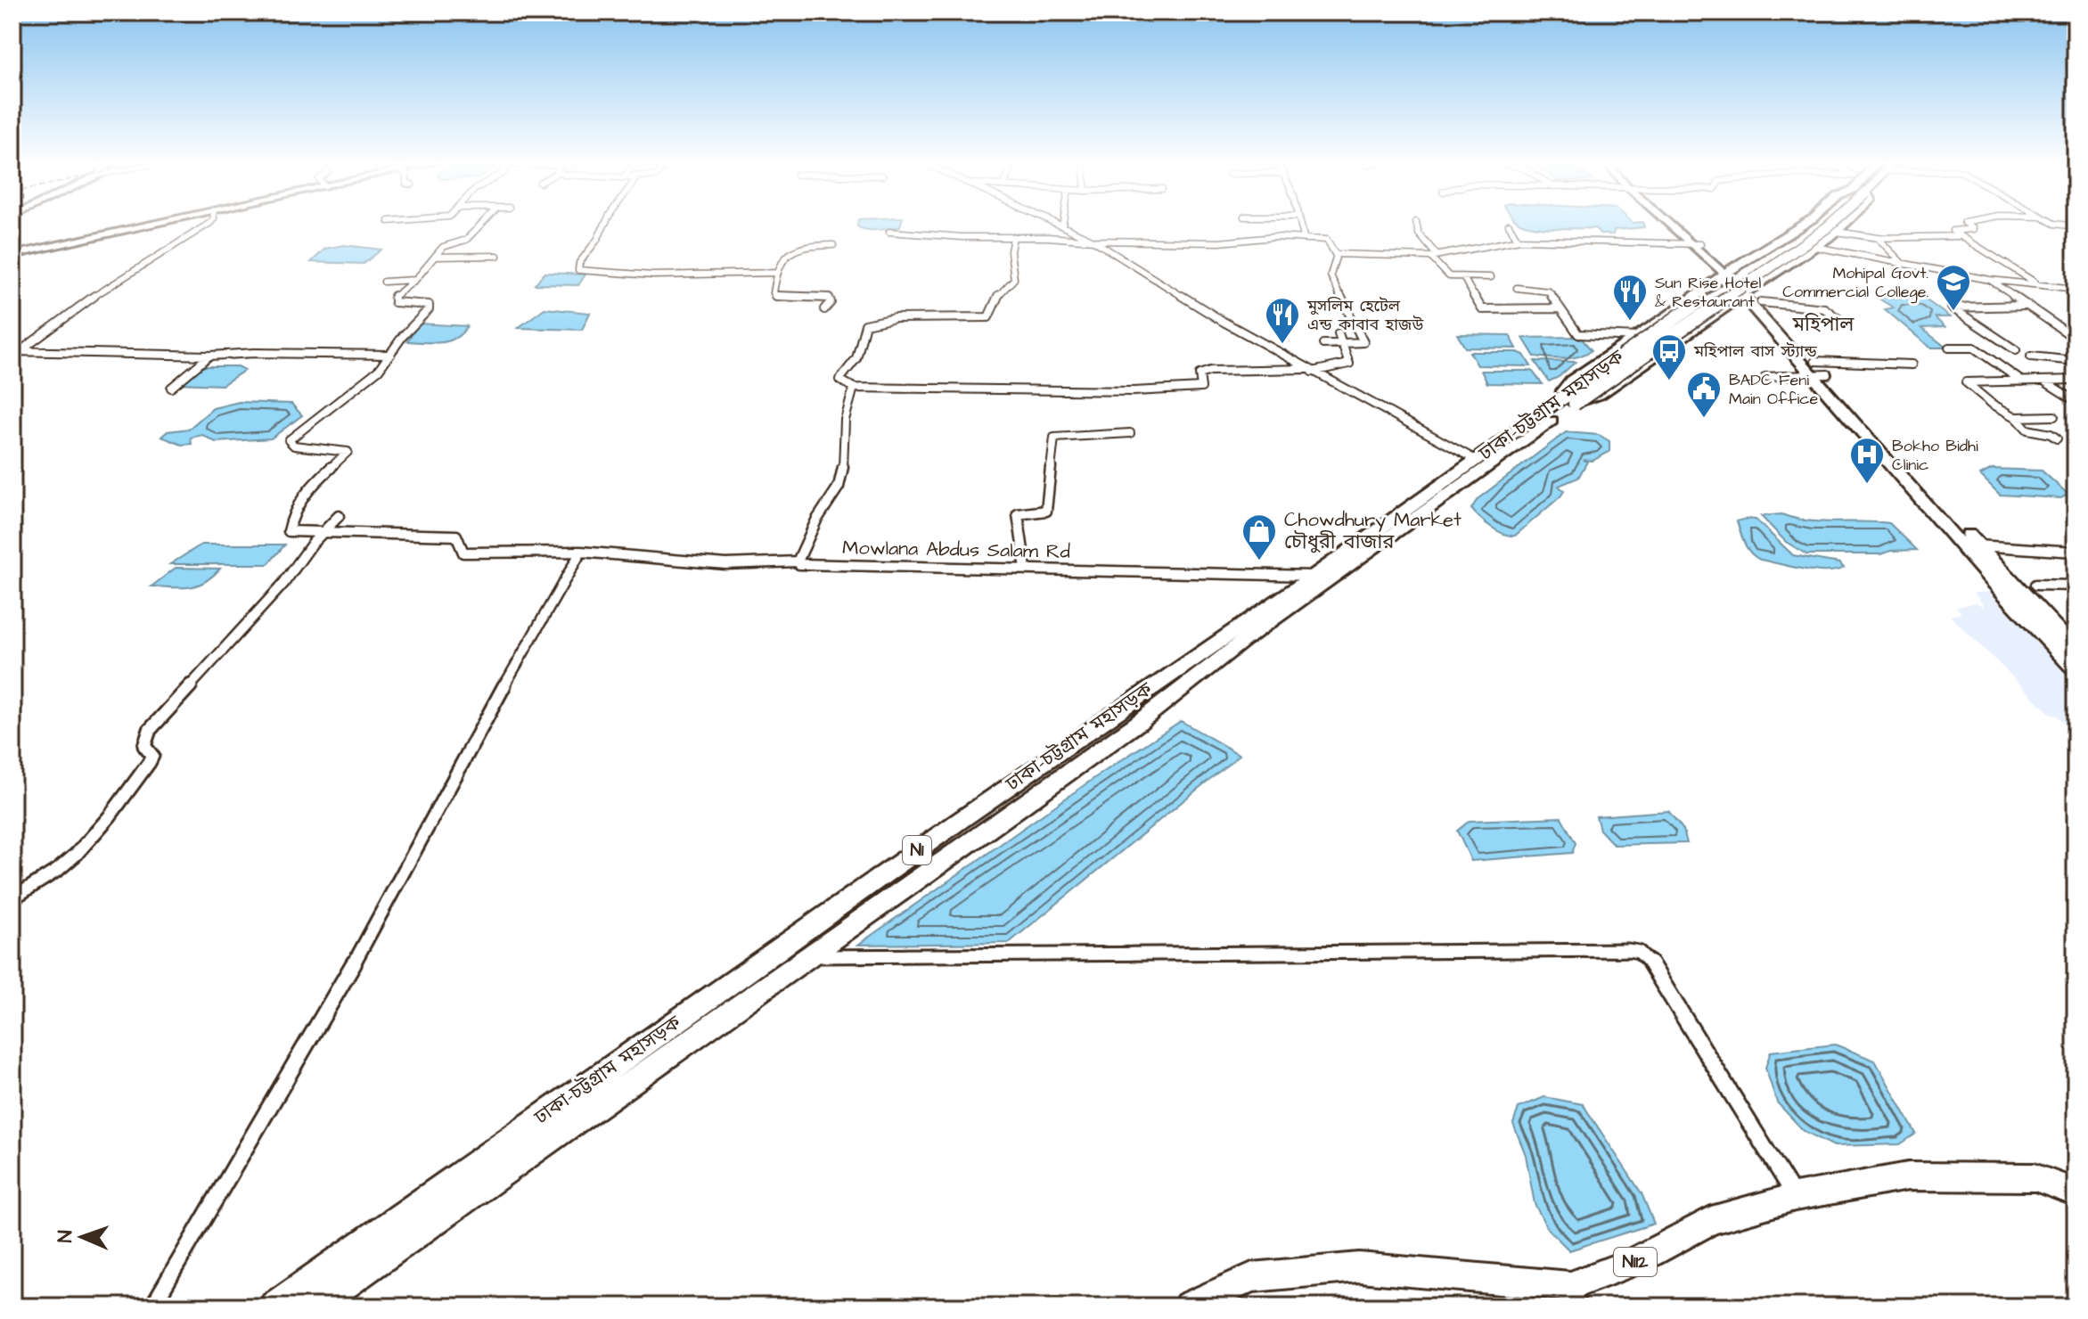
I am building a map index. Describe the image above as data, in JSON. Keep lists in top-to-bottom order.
{
  "streets": {
    "highway": ["ঢাকা-চট্টগ্রাম মহাসড়ক", "N1", "N112"],
    "street": ["Mowlana Abdus Salam Rd"]
  },
  "crossings": [
    ["ঢাকা-চট্টগ্রাম মহাসড়ক", "Mowlana Abdus Salam Rd"]
  ],
  "districts": ["মহিপাল"],
  "places": {
    "school or university": ["Mohipal Govt. Commercial College."],
    "restaurant": ["Sun Rise Hotel & Restaurant", "মুসলিম হেটেল এন্ড কাবাব হাজউ"],
    "bus stop": ["মহিপাল বাস স্ট্যান্ড"],
    "public building": ["BADC Feni Main Office"],
    "hospital": ["Bokho Bidhi Clinic"],
    "shop": ["Chowdhury Market চৌধুরী বাজার"]
  },
  "north": "left"
}
